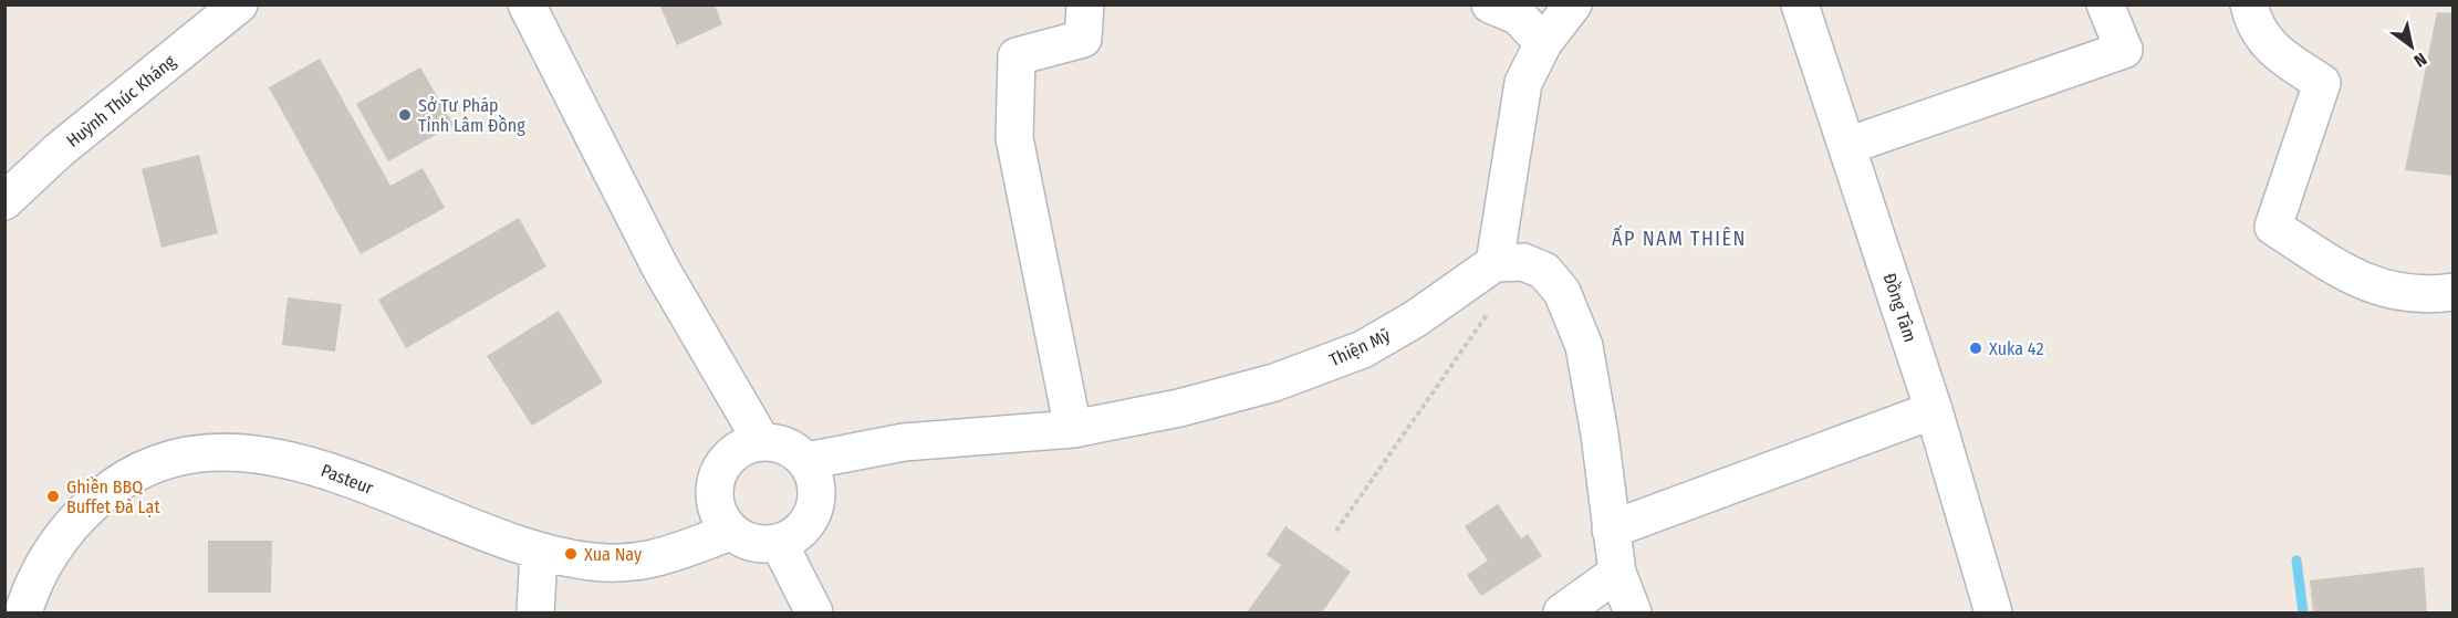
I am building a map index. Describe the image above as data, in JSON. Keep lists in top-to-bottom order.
{
  "streets": {
    "street": [
      "Huỳnh Thúc Kháng",
      "Đồng Tâm",
      "Thiện Mỹ",
      "Pasteur"
    ]
  },
  "crossings": [
    ["Thiện Mỹ", "Pasteur"]
  ],
  "districts": ["ẤP NAM THIÊN"],
  "places": [
    "Sở Tư Pháp Tỉnh Lâm Đồng",
    "Xuka 42",
    "Ghiền BBQ Buffet Đà Lạt",
    "Xua Nay"
  ],
  "north": "bottom right"
}
